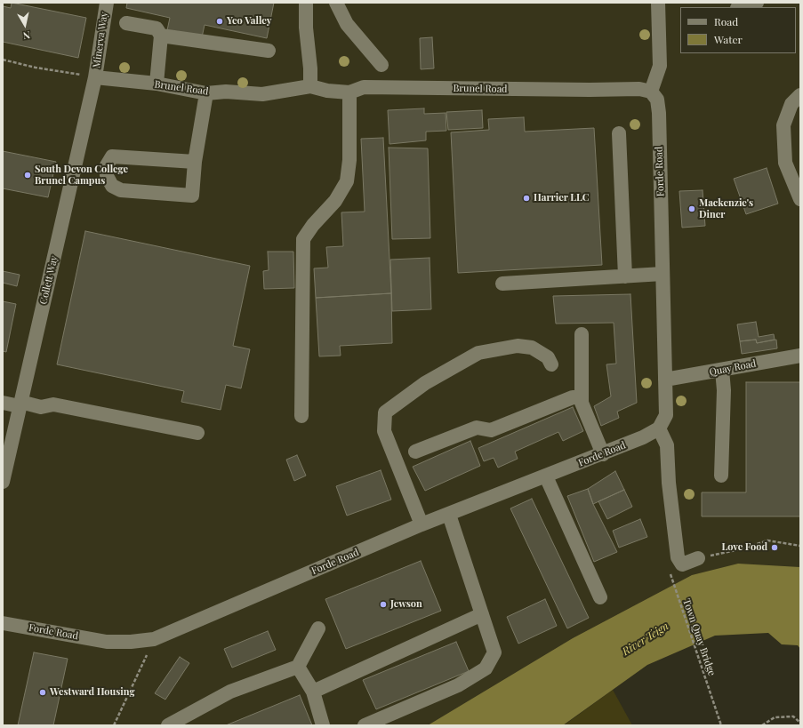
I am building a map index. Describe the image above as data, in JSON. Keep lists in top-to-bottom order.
{
  "streets": {
    "street": [
      "Minerva Way",
      "Brunel Road",
      "Forde Road",
      "Collett Way",
      "Quay Road"
    ],
    "path": ["Town Quay Bridge"]
  },
  "crossings": [
    ["Minerva Way", "Brunel Road"],
    ["Minerva Way", "Collett Way"],
    ["Brunel Road", "Forde Road"],
    ["Brunel Road", "Collett Way"],
    ["Forde Road", "Quay Road"]
  ],
  "water": ["River Teign"],
  "places": [
    "Yeo Valley",
    "South Devon College Brunel Campus",
    "Harrier LLC",
    "Mackenzie's Diner",
    "Love Food",
    "Jewson",
    "Westward Housing"
  ],
  "legend": ["Road", "Water"],
  "north": "bottom"
}
